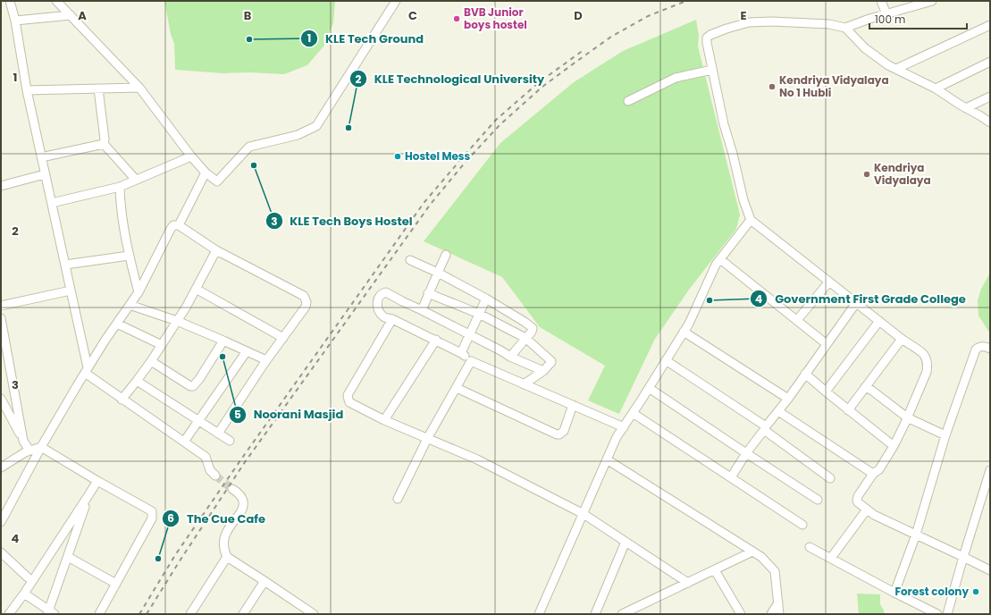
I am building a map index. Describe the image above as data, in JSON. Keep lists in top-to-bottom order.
{
  "places": [
    "BVB Junior boys hostel",
    "KLE Tech Ground",
    "Kendriya Vidyalaya No 1 Hubli",
    "KLE Technological University",
    "Hostel Mess",
    "KLE Tech Boys Hostel",
    "Kendriya Vidyalaya",
    "Government First Grade College",
    "Noorani Masjid",
    "The Cue Cafe",
    "Forest colony"
  ],
  "scale_bar": "100 m",
  "grid": {
    "columns": [
      "A",
      "B",
      "C",
      "D",
      "E"
    ],
    "rows": [
      "1",
      "2",
      "3",
      "4"
    ]
  }
}
